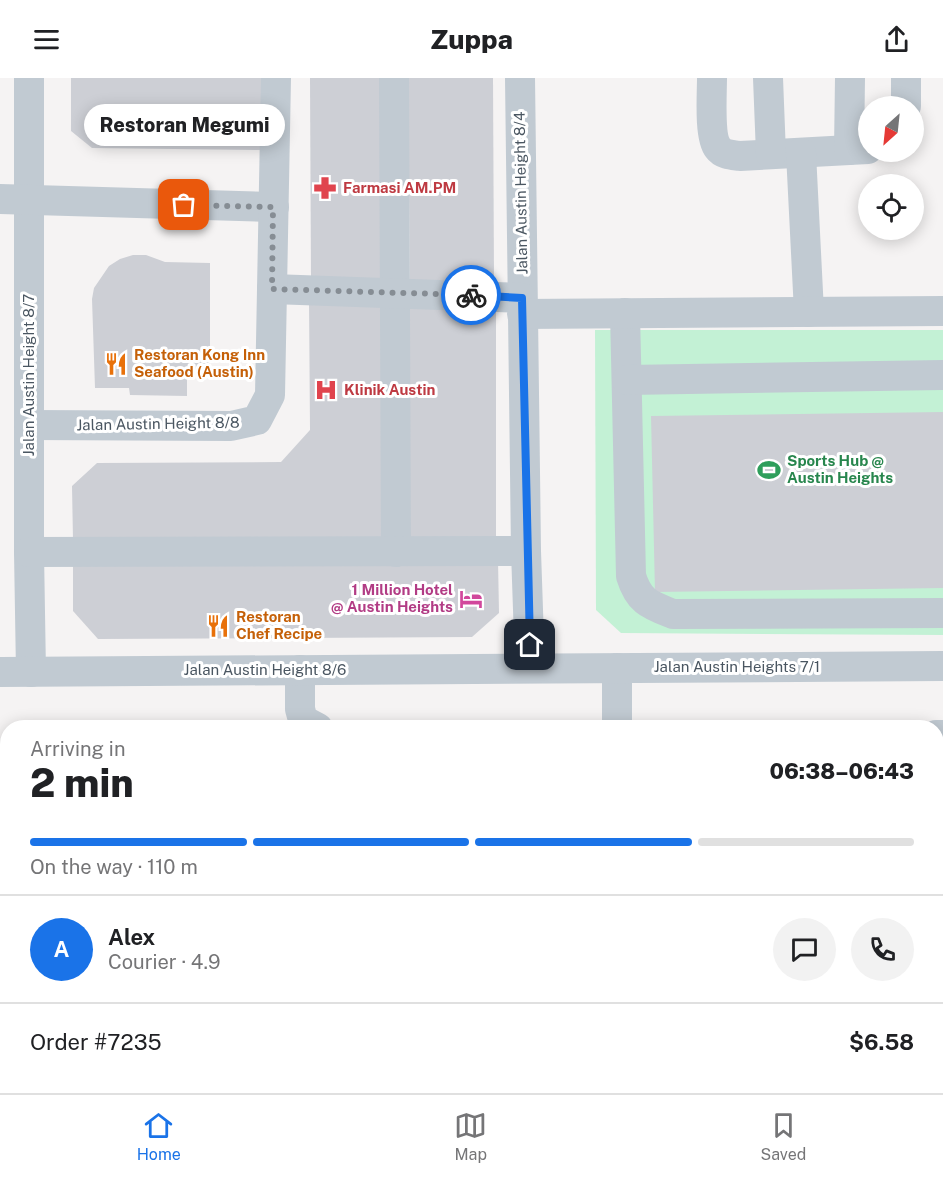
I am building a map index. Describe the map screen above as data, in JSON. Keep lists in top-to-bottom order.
{
  "streets": {
    "street": [
      "Jalan Austin Height 8/4",
      "Jalan Austin Height 8/7",
      "Jalan Austin Height 8/8",
      "Jalan Austin Heights 7/1",
      "Jalan Austin Height 8/6"
    ]
  },
  "crossings": [
    ["Jalan Austin Height 8/4", "Jalan Austin Heights 7/1"],
    ["Jalan Austin Height 8/4", "Jalan Austin Height 8/6"],
    ["Jalan Austin Height 8/7", "Jalan Austin Height 8/8"],
    ["Jalan Austin Height 8/7", "Jalan Austin Height 8/6"],
    ["Jalan Austin Heights 7/1", "Jalan Austin Height 8/6"]
  ],
  "places": {
    "pharmacy": ["Farmasi AM.PM"],
    "other": ["Restoran Megumi"],
    "restaurant": ["Restoran Kong Inn Seafood (Austin)", "Restoran Chef Recipe"],
    "hospital": ["Klinik Austin"],
    "sports": ["Sports Hub @ Austin Heights"],
    "hotel": ["1 Million Hotel @ Austin Heights"]
  },
  "north": "bottom left",
  "page": {
    "header": "Zuppa",
    "bubble": "Restoran Megumi",
    "heading": ["2 min", "Arriving in", "06:38–06:43"],
    "panel": [
      "Alex",
      "Courier · 4.9",
      "Order #7235",
      "$6.58"
    ],
    "bar": "On the way · 110 m",
    "round": "A",
    "tabs": ["Home", "Map", "Saved"]
  }
}
